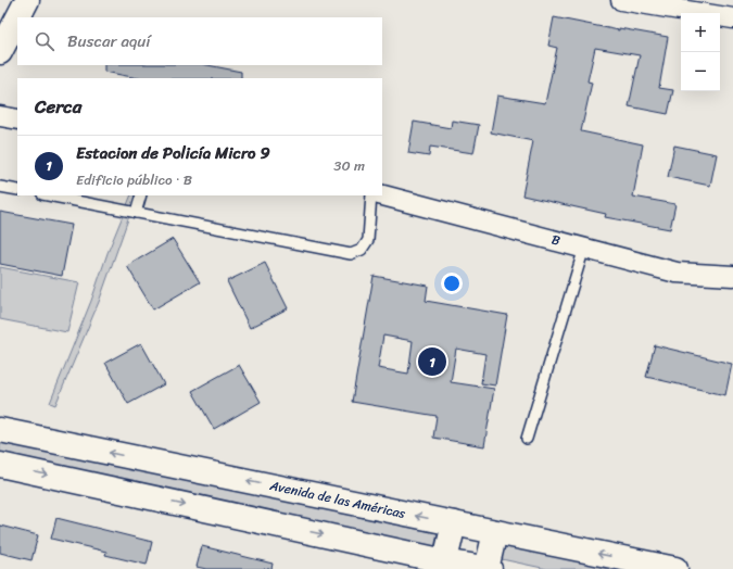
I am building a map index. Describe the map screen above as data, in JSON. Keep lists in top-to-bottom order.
{
  "streets": {
    "main road": ["Avenida de las Américas"],
    "street": ["B"]
  },
  "page": {
    "map_buttons": ["+", "−"],
    "search": "Buscar aquí",
    "heading": "Cerca",
    "list": [
      {
        "mark": "1",
        "name": "Estacion de Policía Micro 9",
        "note": "Edificio público · B",
        "value": "30 m"
      }
    ],
    "pins": "1"
  }
}
